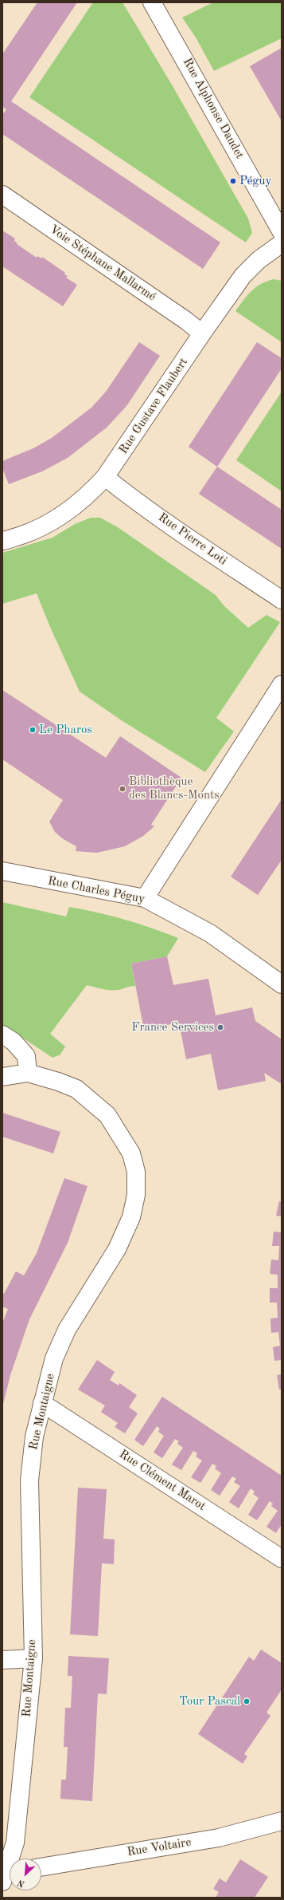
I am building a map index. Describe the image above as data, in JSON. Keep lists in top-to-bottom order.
{
  "streets": {
    "street": [
      "Rue Alphonse Daudet",
      "Voie Stéphane Mallarmé",
      "Rue Gustave Flaubert",
      "Rue Pierre Loti",
      "Rue Charles Péguy",
      "Rue Montaigne",
      "Rue Clément Marot",
      "Rue Voltaire"
    ]
  },
  "crossings": [
    ["Voie Stéphane Mallarmé", "Rue Gustave Flaubert"],
    ["Rue Gustave Flaubert", "Rue Pierre Loti"],
    ["Rue Montaigne", "Rue Clément Marot"]
  ],
  "places": [
    "Péguy",
    "Le Pharos",
    "Bibliothèque des Blancs-Monts",
    "France Services",
    "Tour Pascal"
  ],
  "north": "bottom left"
}
